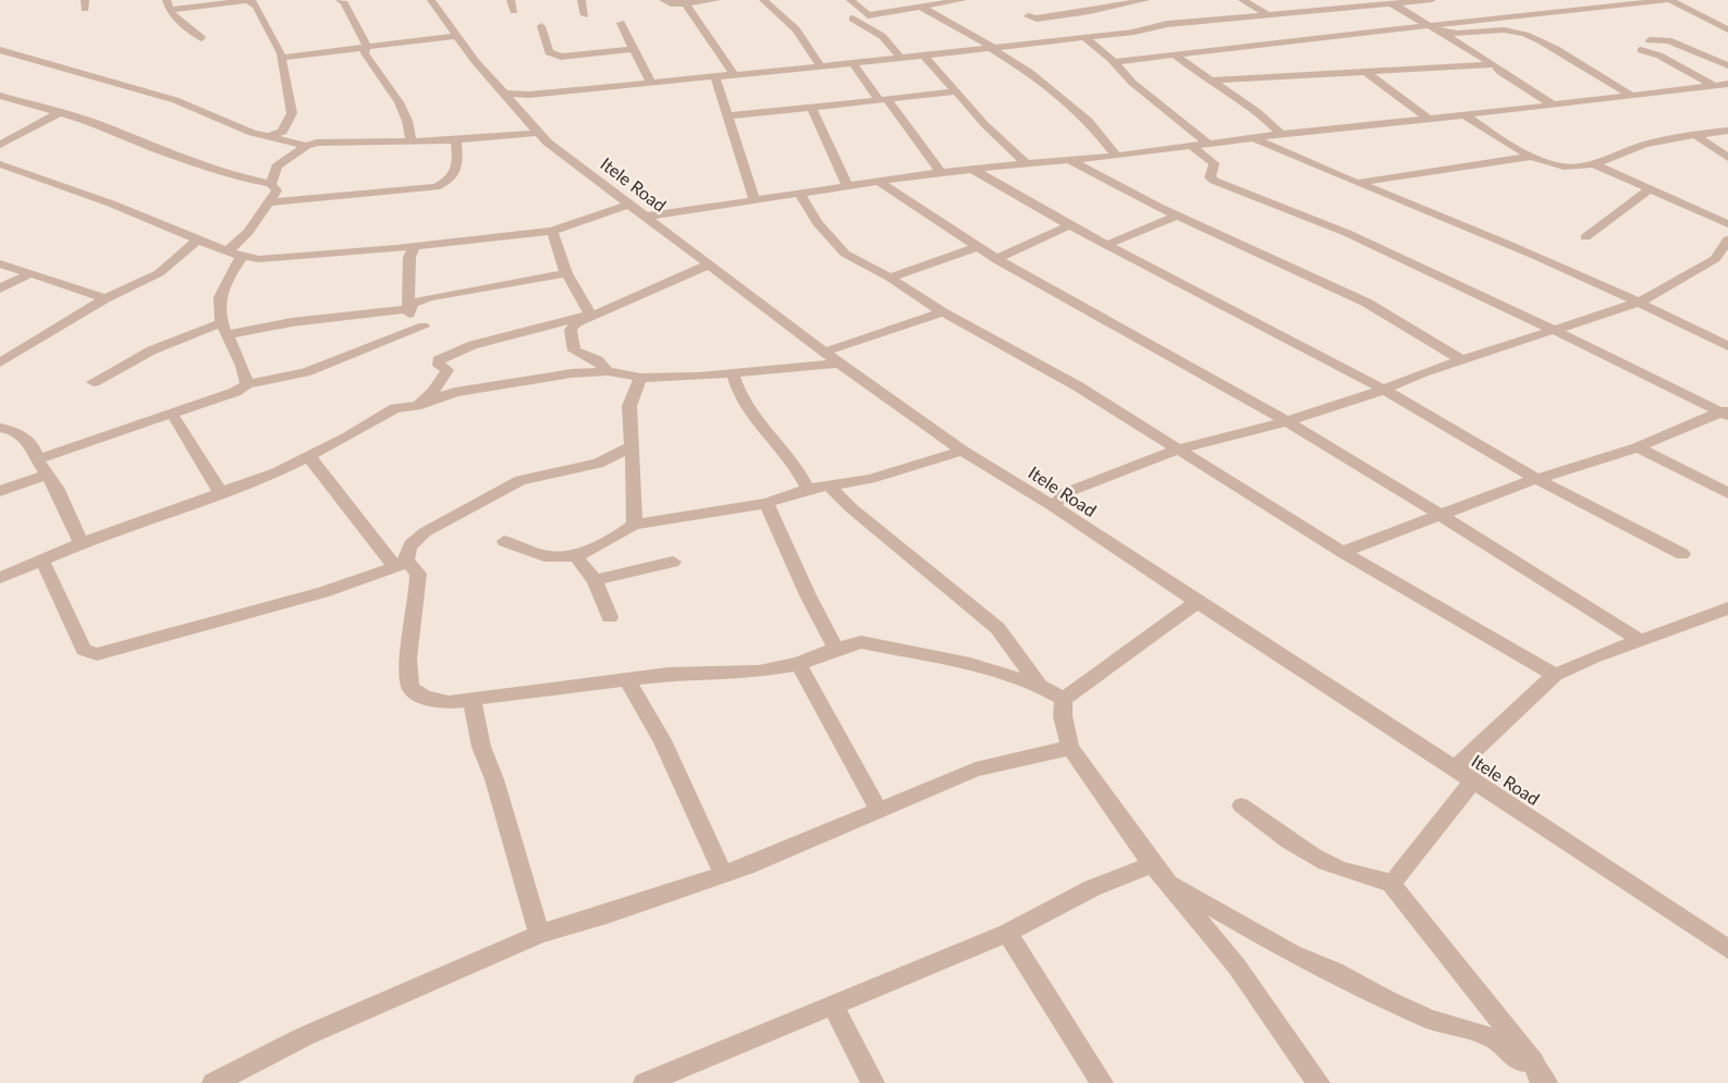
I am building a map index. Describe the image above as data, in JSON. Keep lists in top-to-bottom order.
{
  "streets": {
    "street": ["Itele Road"]
  }
}
